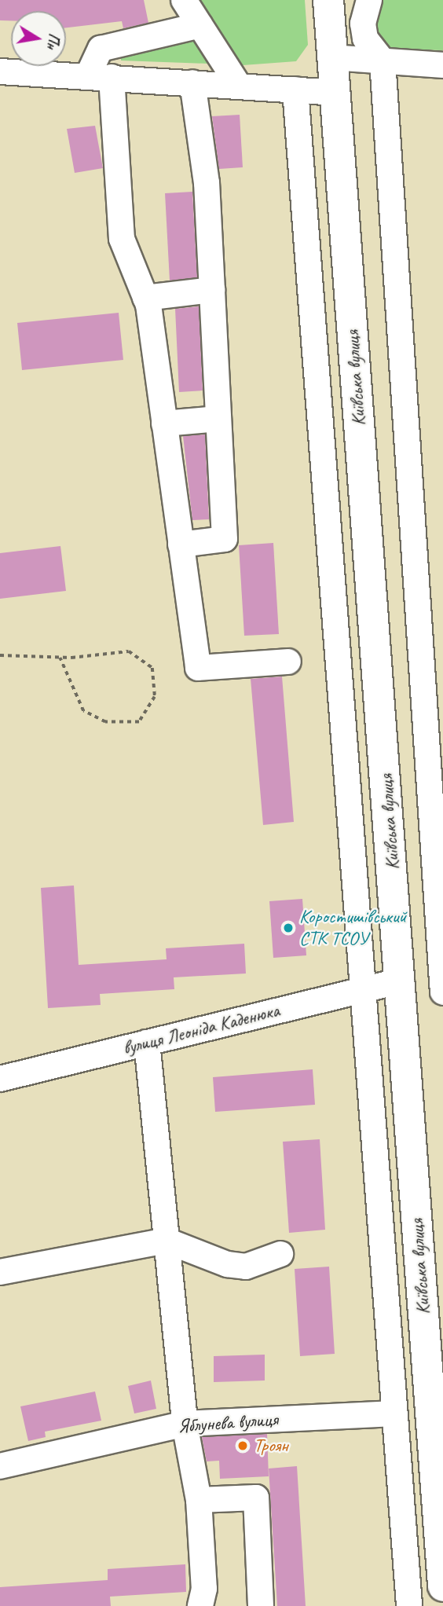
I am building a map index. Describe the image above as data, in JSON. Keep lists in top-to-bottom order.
{
  "streets": {
    "main road": ["Київська вулиця"],
    "street": ["вулиця Леоніда Каденюка", "Яблунева вулиця"]
  },
  "crossings": [
    ["Київська вулиця", "вулиця Леоніда Каденюка"]
  ],
  "places": ["Коростишівський СТК ТСОУ", "Троян"],
  "north": "right"
}
